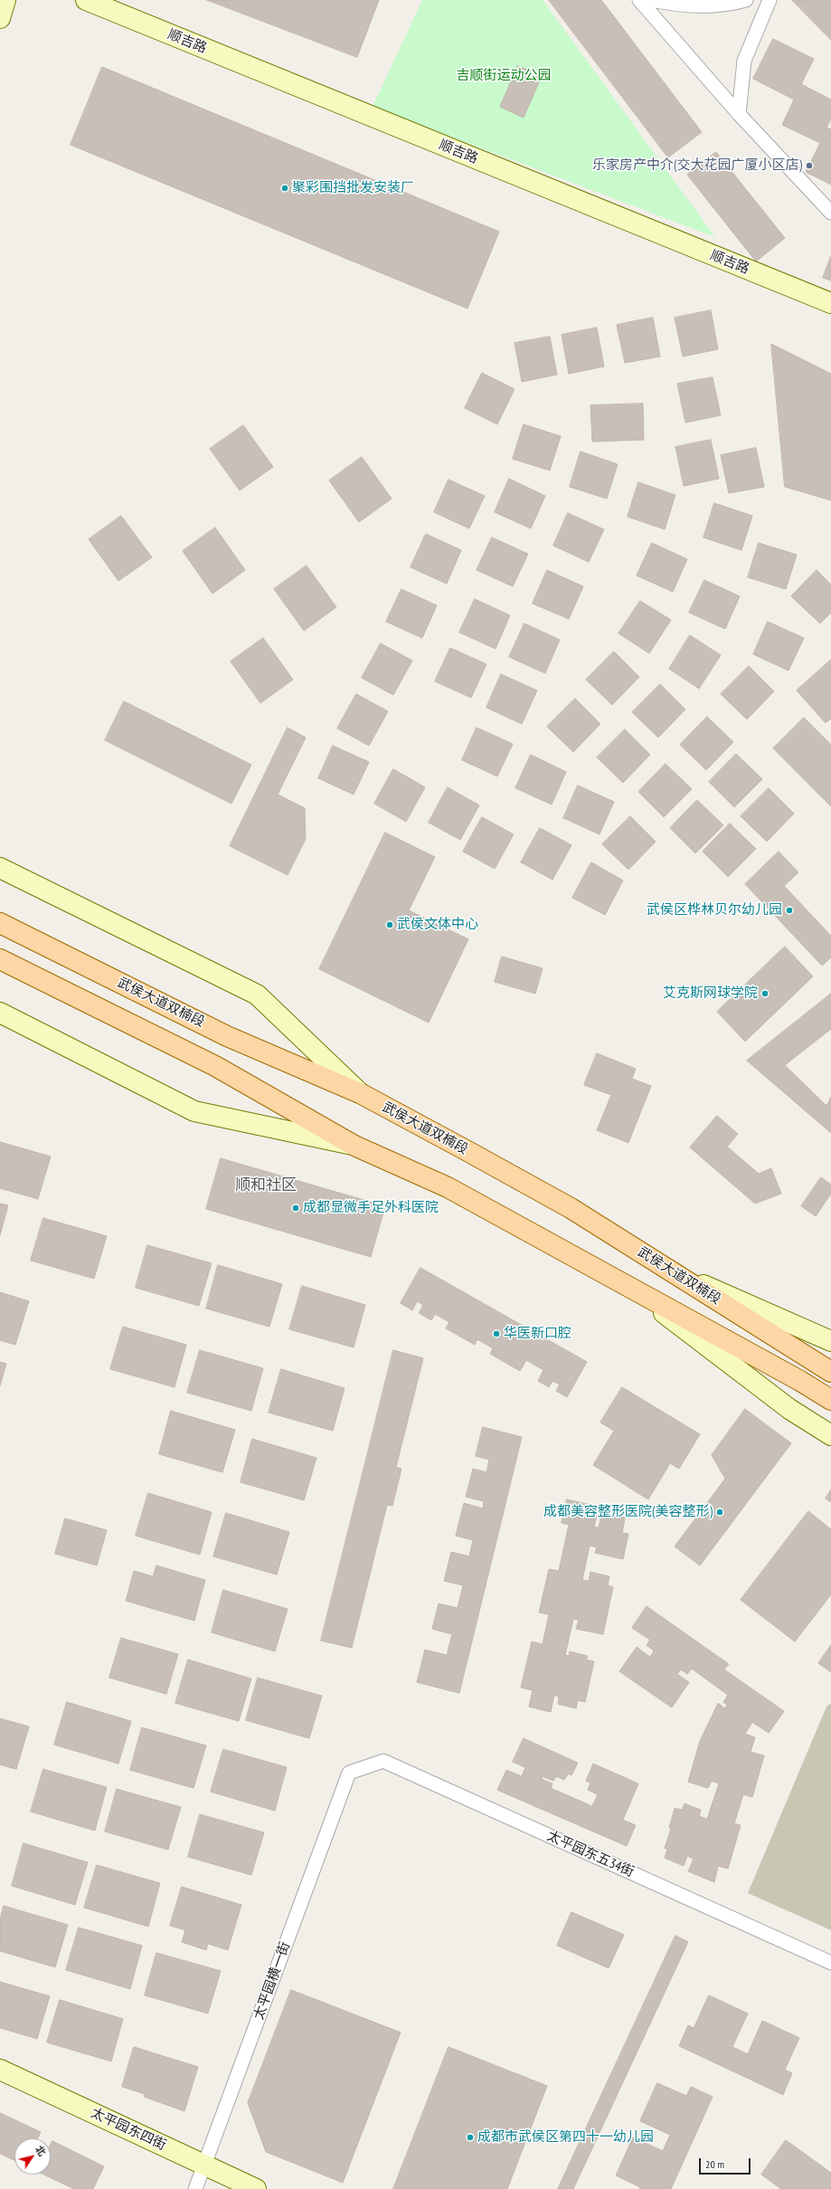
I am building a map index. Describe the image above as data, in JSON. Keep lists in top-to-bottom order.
{
  "streets": {
    "main road": ["武侯大道双楠段"],
    "street": [
      "顺吉路",
      "太平园东五34街",
      "太平园横一街",
      "太平园东四街"
    ]
  },
  "crossings": [
    ["太平园东五34街", "太平园横一街"],
    ["太平园横一街", "太平园东四街"]
  ],
  "districts": ["顺和社区"],
  "parks": ["吉顺街运动公园"],
  "places": [
    "乐家房产中介(交大花园广厦小区店)",
    "聚彩围挡批发安装厂",
    "武侯区桦林贝尔幼儿园",
    "武侯文体中心",
    "艾克斯网球学院",
    "成都显微手足外科医院",
    "华医新口腔",
    "成都美容整形医院(美容整形)",
    "成都市武侯区第四十一幼儿园"
  ],
  "scale_bar": "20 m",
  "north": "top right"
}
